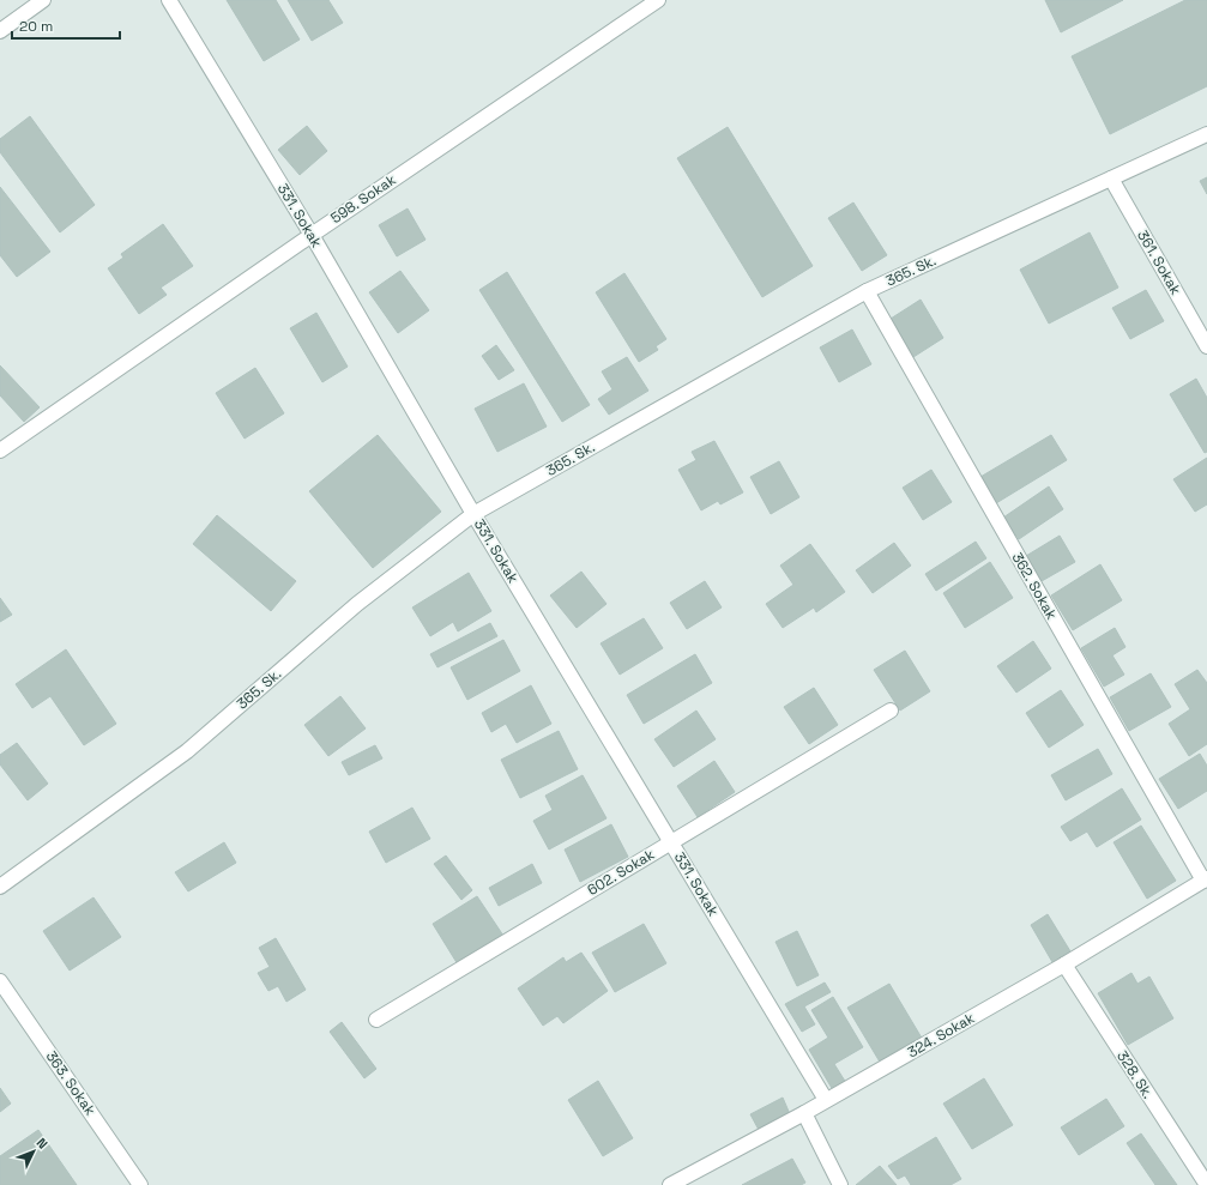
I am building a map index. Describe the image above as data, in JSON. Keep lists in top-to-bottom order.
{
  "streets": {
    "street": [
      "598. Sokak",
      "331. Sokak",
      "361. Sokak",
      "365. Sk.",
      "362. Sokak",
      "602. Sokak",
      "324. Sokak",
      "328. Sk.",
      "363. Sokak"
    ]
  },
  "crossings": [
    ["598. Sokak", "331. Sokak"],
    ["331. Sokak", "365. Sk."],
    ["331. Sokak", "602. Sokak"],
    ["331. Sokak", "324. Sokak"],
    ["361. Sokak", "365. Sk."],
    ["365. Sk.", "362. Sokak"],
    ["362. Sokak", "324. Sokak"],
    ["324. Sokak", "328. Sk."]
  ],
  "scale_bar": "20 m",
  "north": "top right"
}
